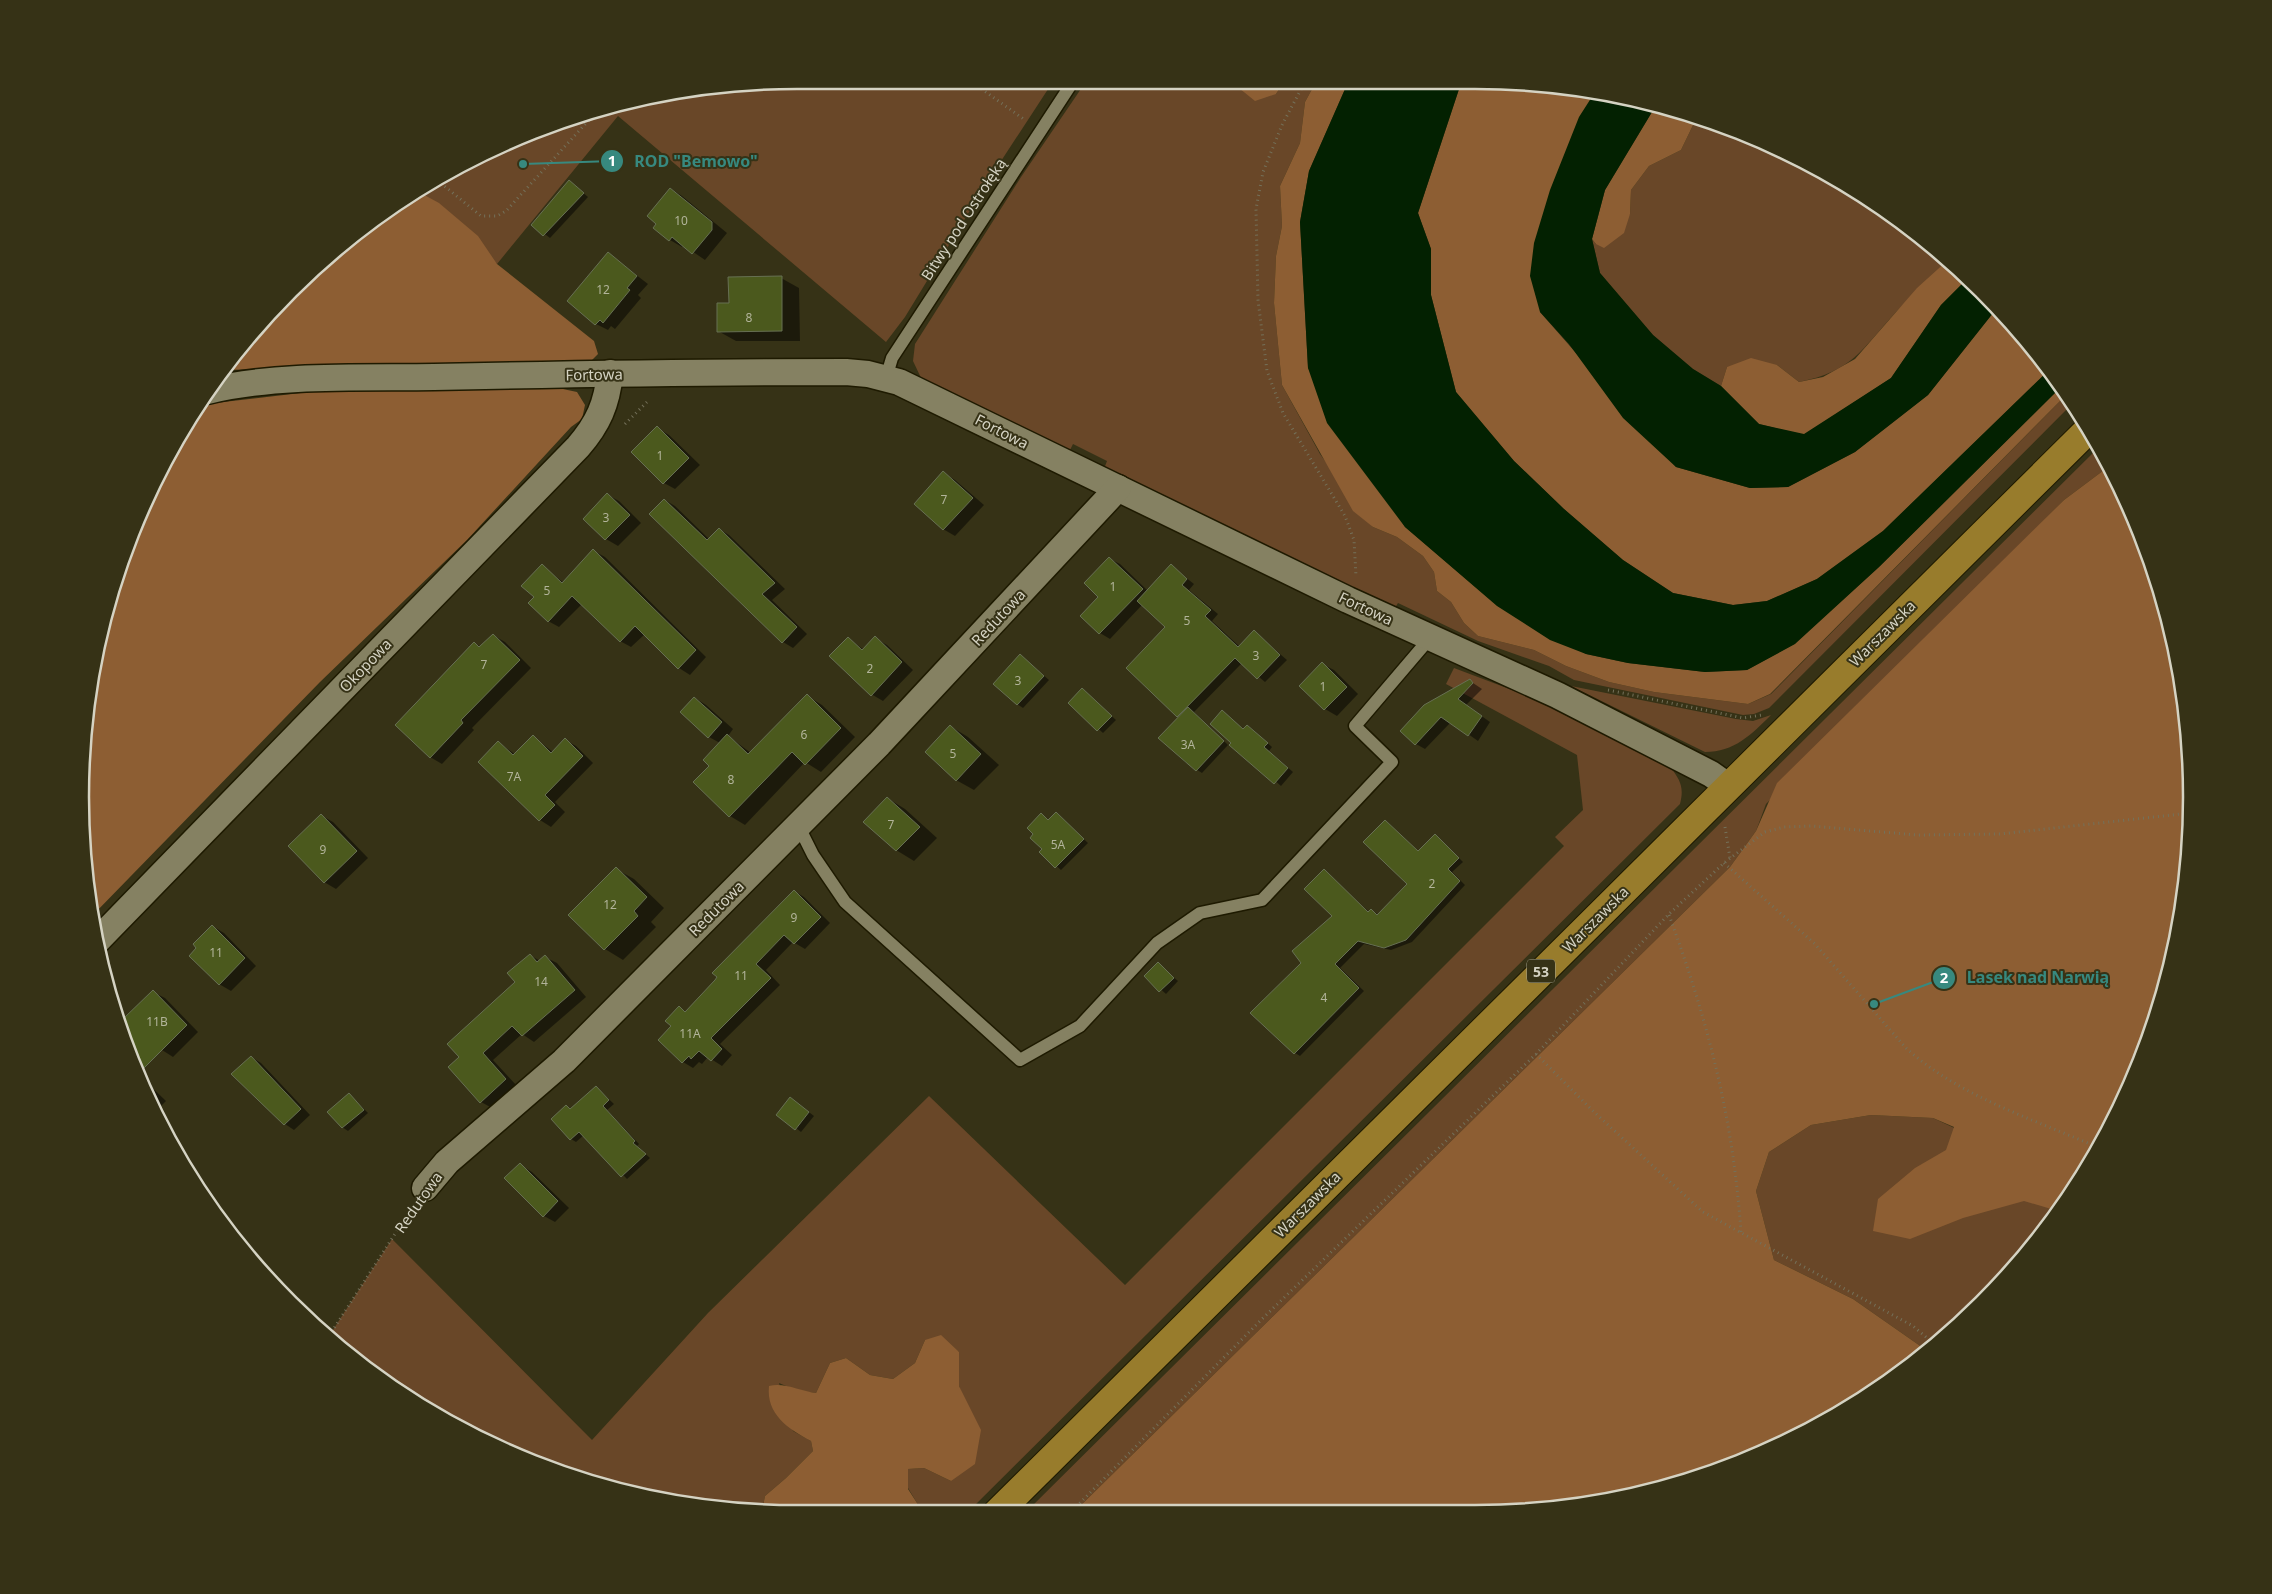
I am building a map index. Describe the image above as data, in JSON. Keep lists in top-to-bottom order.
{
  "streets": {
    "main road": ["Warszawska", "53"],
    "street": ["Fortowa", "Redutowa", "Okopowa"],
    "lane": ["Bitwy pod Ostrołęką"]
  },
  "crossings": [
    ["Bitwy pod Ostrołęką", "Fortowa"],
    ["Fortowa", "Redutowa"],
    ["Fortowa", "Warszawska"],
    ["Fortowa", "Okopowa"]
  ],
  "places": ["ROD \"Bemowo\"", "Lasek nad Narwią"],
  "house_numbers": [
    "10",
    "12",
    "8",
    "1",
    "7",
    "3",
    "1",
    "5",
    "5",
    "3",
    "7",
    "2",
    "3",
    "1",
    "6",
    "3A",
    "5",
    "7A",
    "8",
    "7",
    "5A",
    "9",
    "2",
    "12",
    "9",
    "11",
    "11",
    "14",
    "4",
    "11B",
    "11A"
  ]
}
